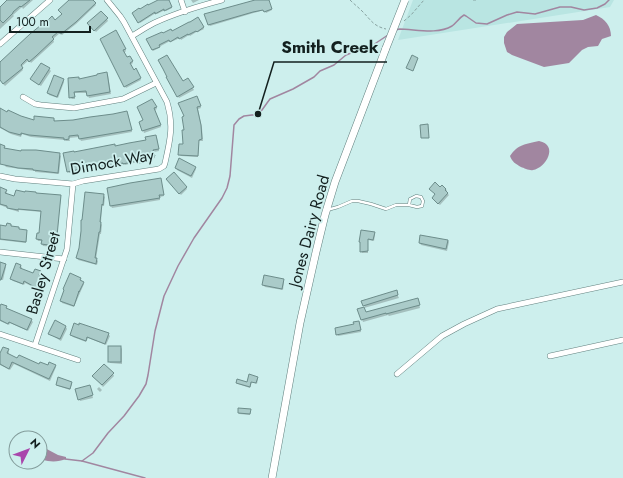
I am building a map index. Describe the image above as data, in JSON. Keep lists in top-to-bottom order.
{
  "streets": {
    "street": ["Dimock Way", "Jones Dairy Road", "Basley Street"]
  },
  "crossings": [
    ["Dimock Way", "Basley Street"]
  ],
  "places": ["Smith Creek"],
  "scale_bar": "100 m",
  "north": "top right"
}
